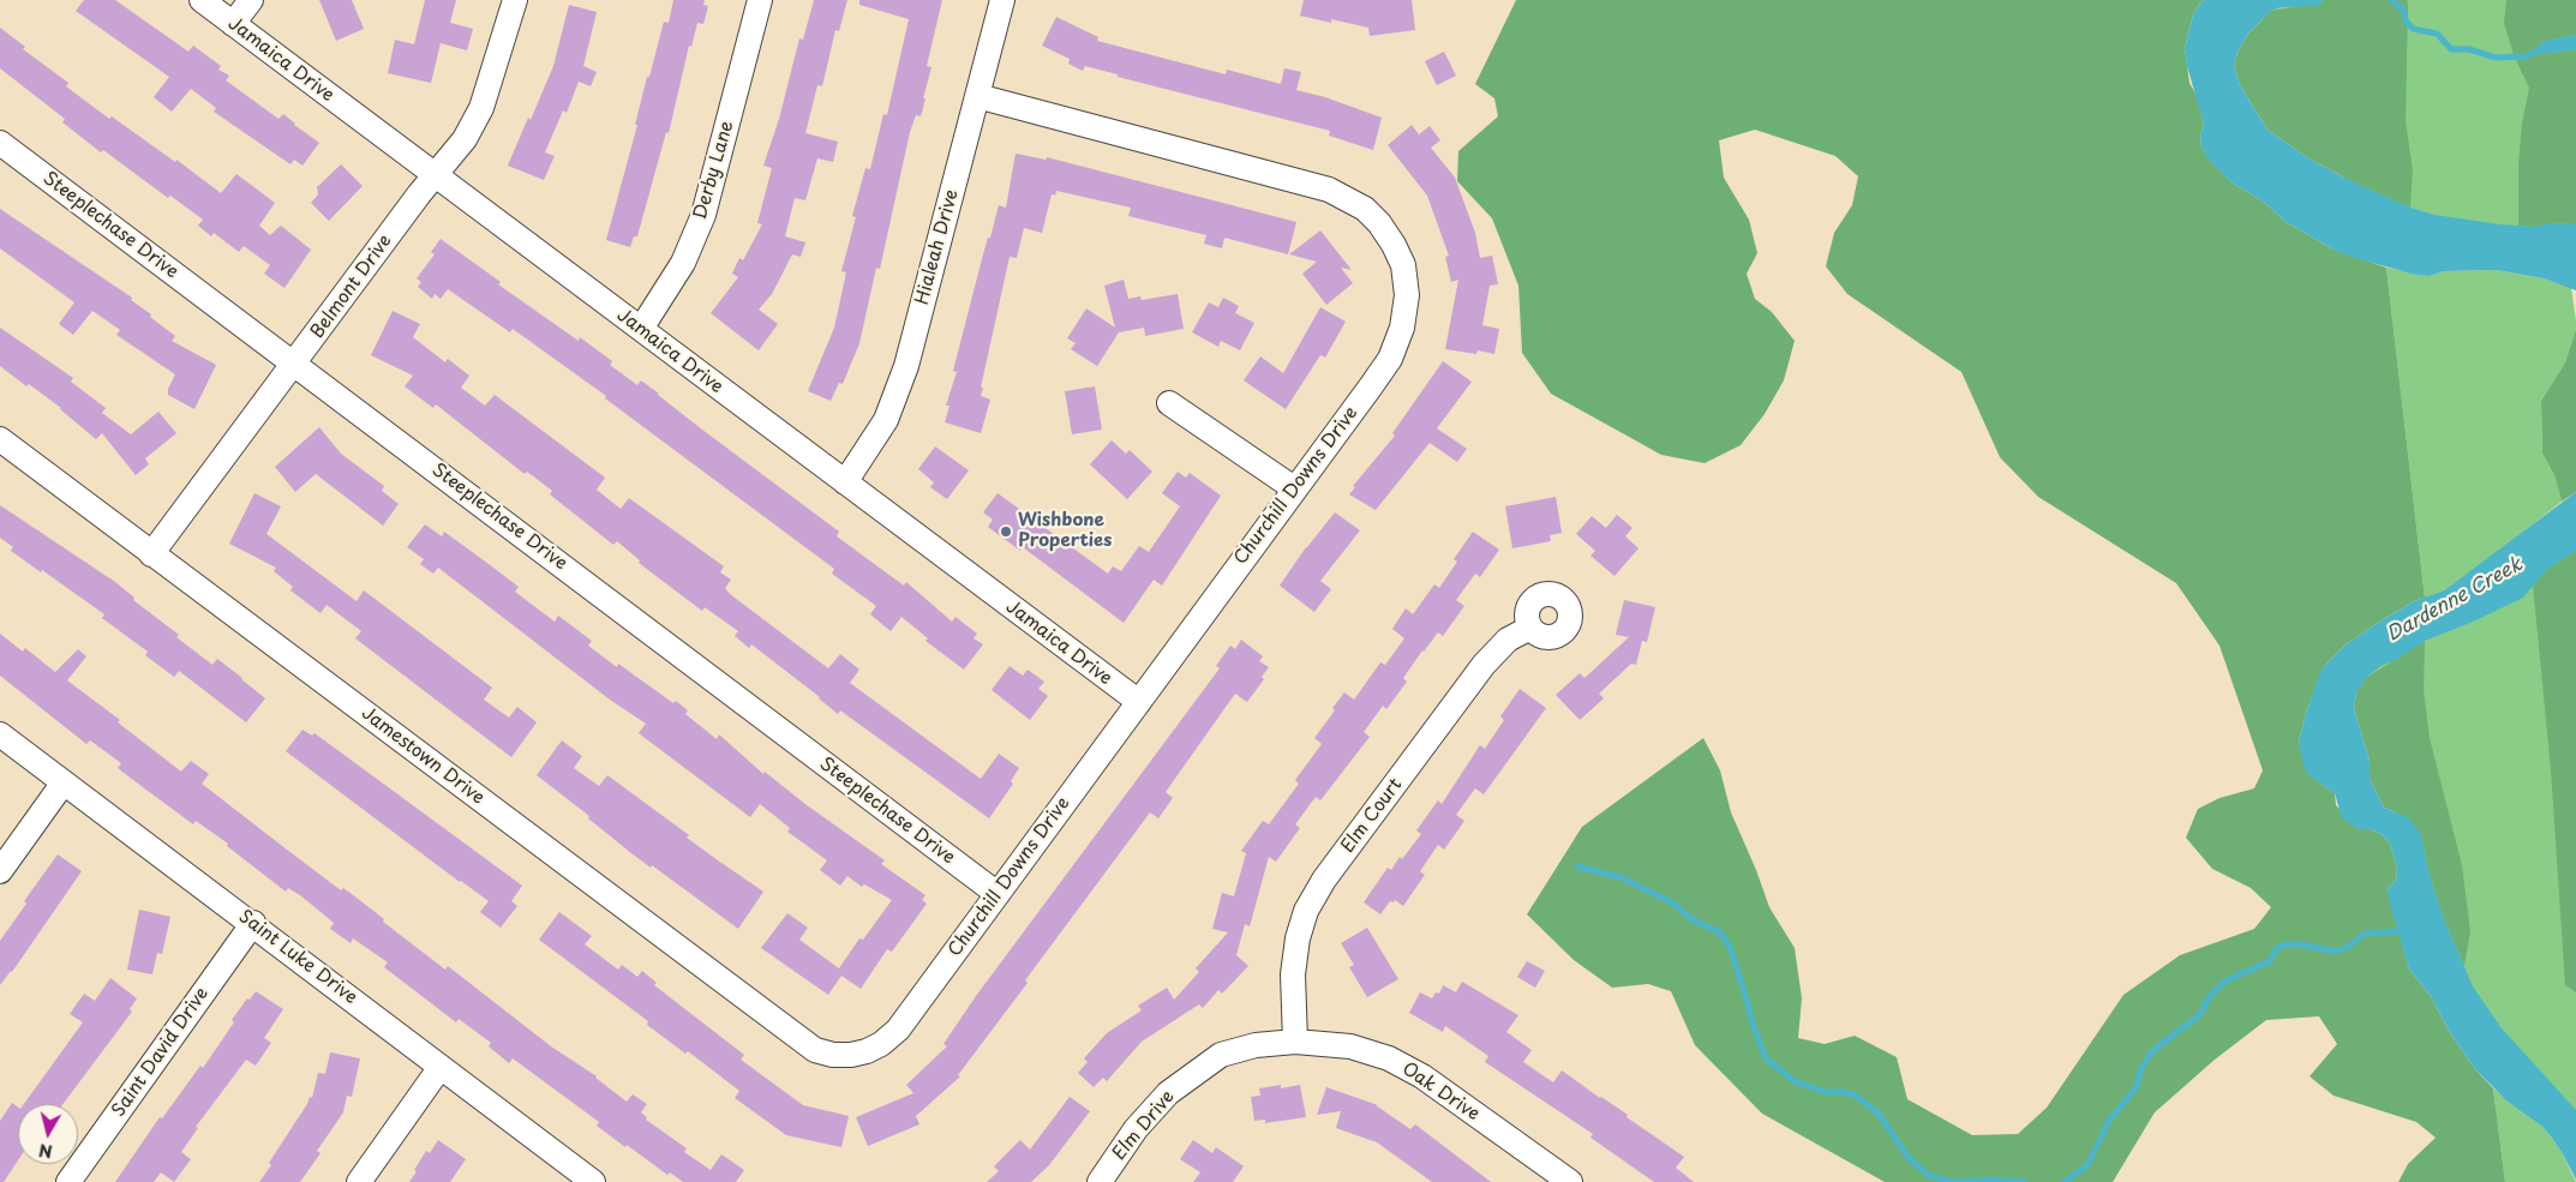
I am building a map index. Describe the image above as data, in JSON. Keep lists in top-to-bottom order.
{
  "streets": {
    "street": [
      "Jamaica Drive",
      "Derby Lane",
      "Steeplechase Drive",
      "Hialeah Drive",
      "Belmont Drive",
      "Churchill Downs Drive",
      "Jamestown Drive",
      "Elm Court",
      "Saint Luke Drive",
      "Saint David Drive",
      "Oak Drive",
      "Elm Drive"
    ]
  },
  "crossings": [
    ["Jamaica Drive", "Derby Lane"],
    ["Jamaica Drive", "Hialeah Drive"],
    ["Jamaica Drive", "Belmont Drive"],
    ["Jamaica Drive", "Churchill Downs Drive"],
    ["Steeplechase Drive", "Belmont Drive"],
    ["Steeplechase Drive", "Churchill Downs Drive"],
    ["Hialeah Drive", "Churchill Downs Drive"],
    ["Belmont Drive", "Jamestown Drive"],
    ["Churchill Downs Drive", "Jamestown Drive"],
    ["Elm Court", "Oak Drive"],
    ["Elm Court", "Elm Drive"],
    ["Saint Luke Drive", "Saint David Drive"],
    ["Oak Drive", "Elm Drive"]
  ],
  "water": ["Dardenne Creek"],
  "places": ["Wishbone Properties"],
  "north": "bottom"
}
